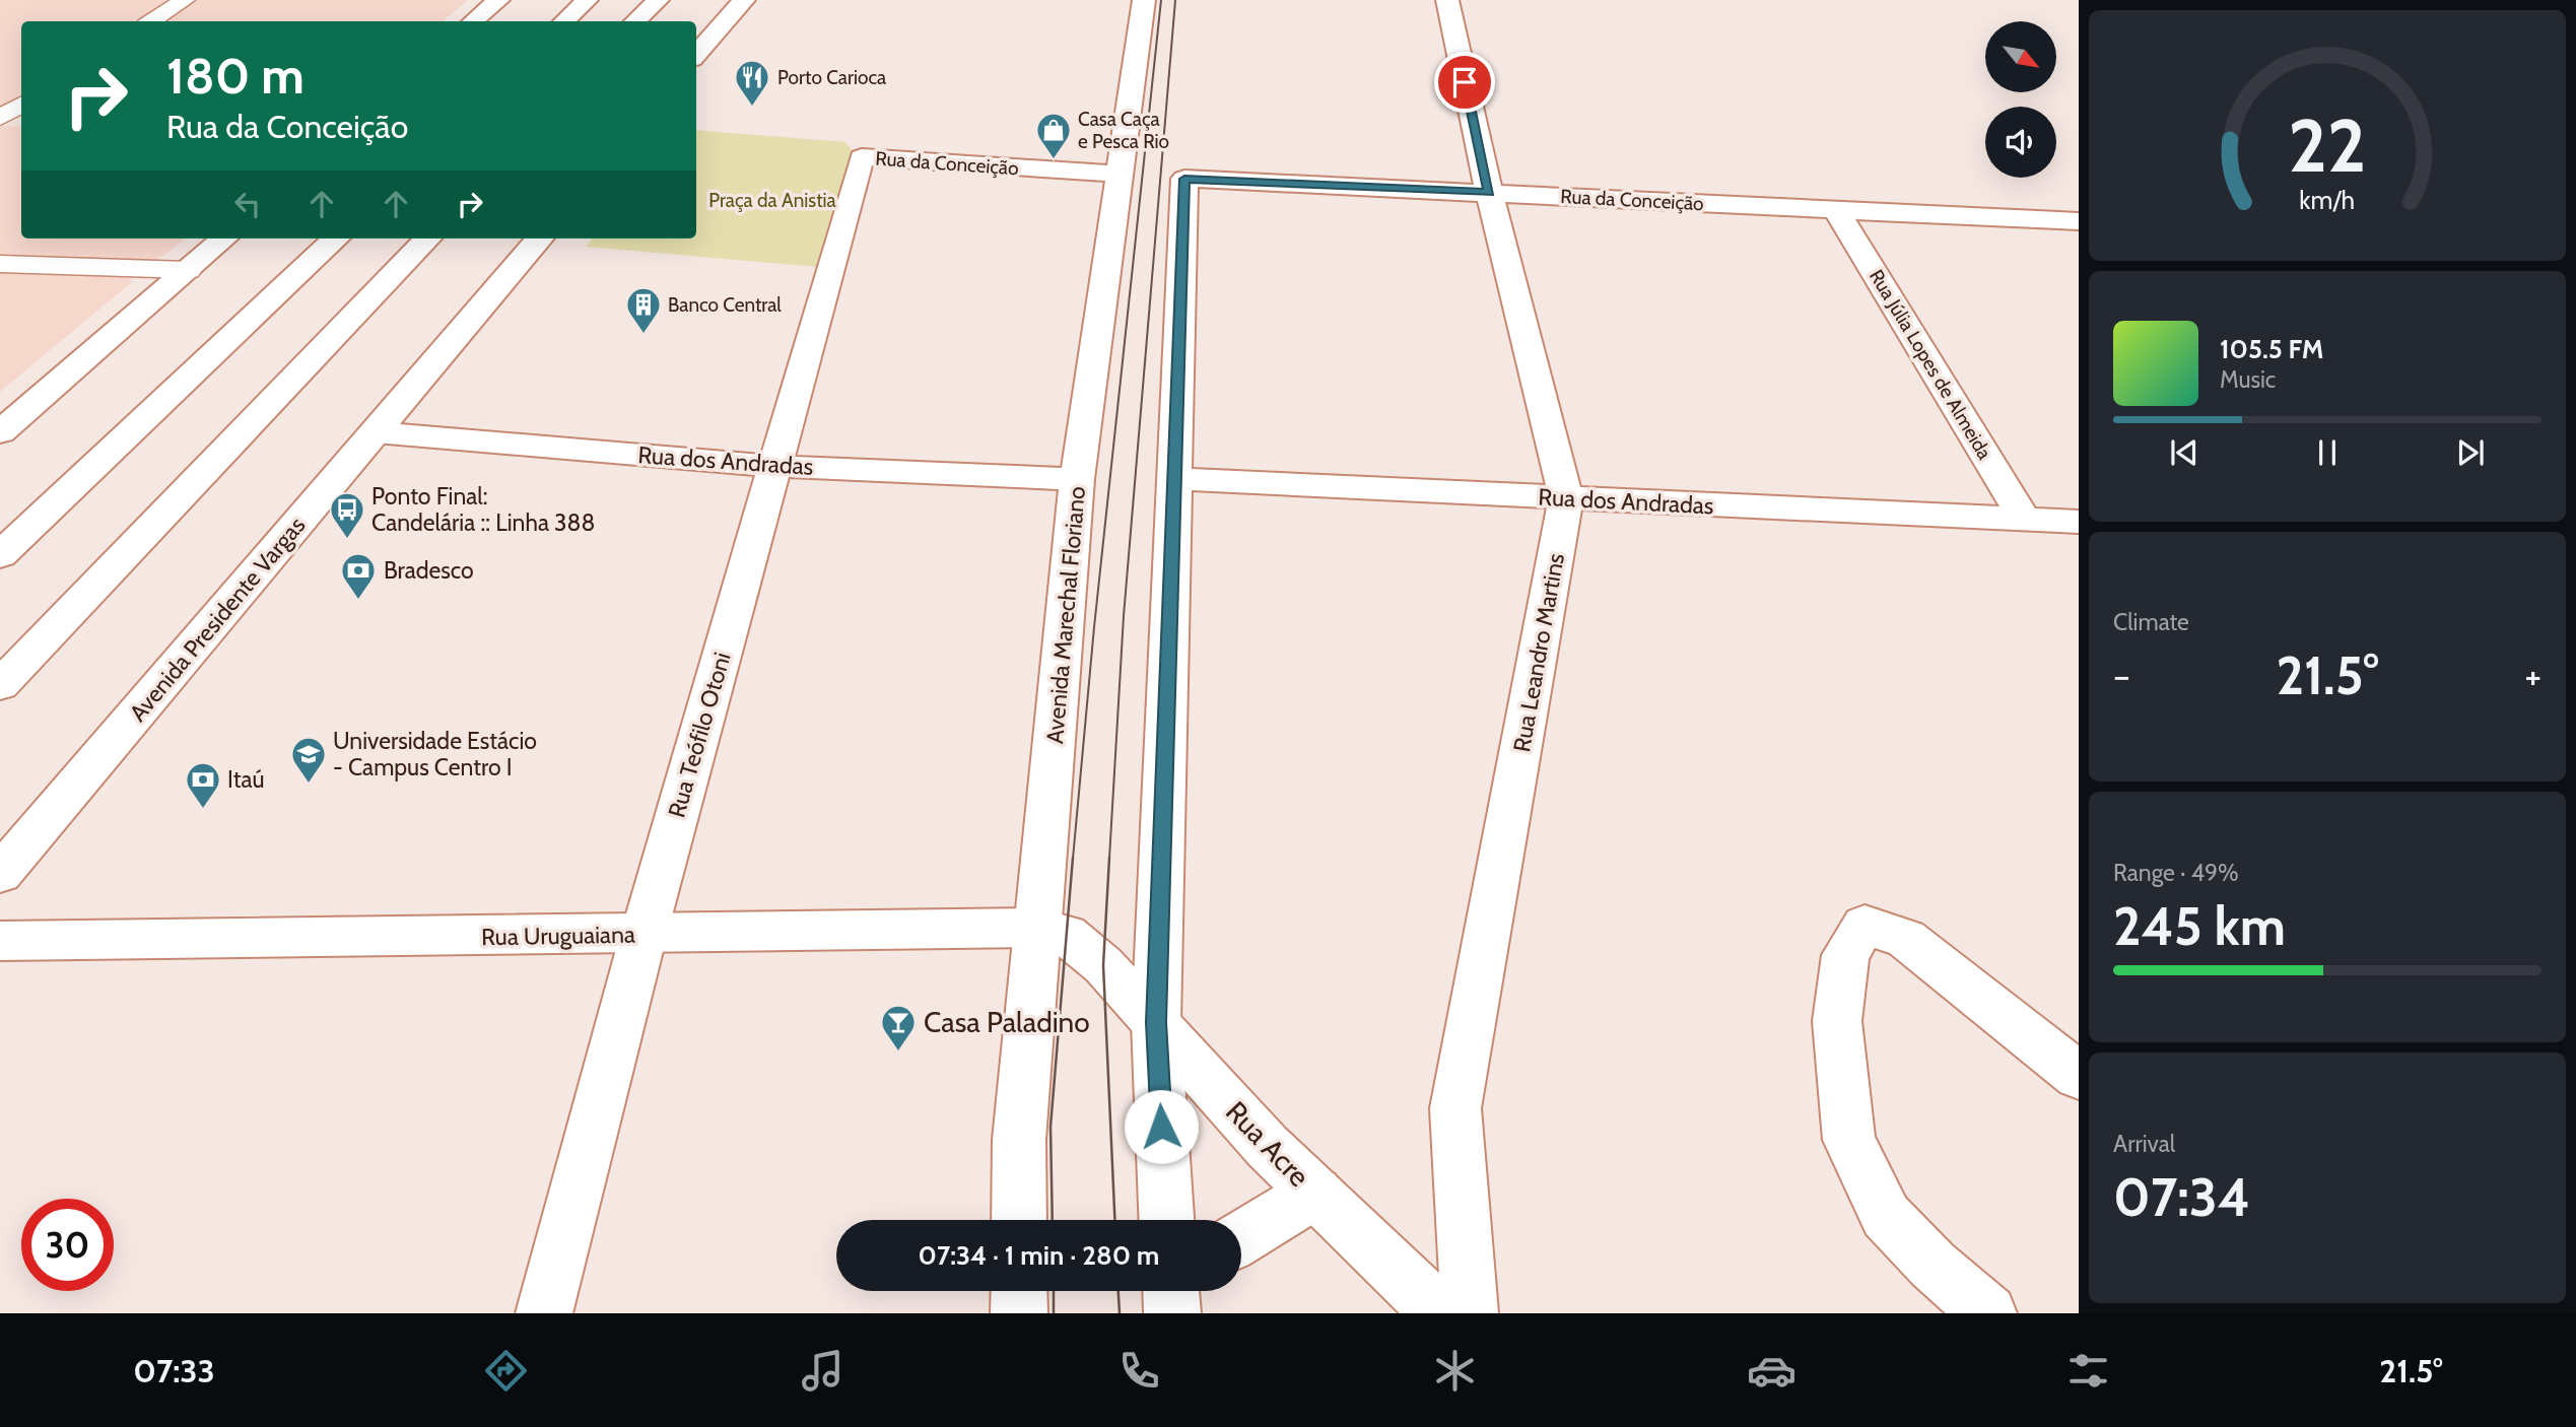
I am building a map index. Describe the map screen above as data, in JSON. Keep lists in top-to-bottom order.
{
  "streets": {
    "street": [
      "Rua da Conceição",
      "Rua Júlia Lopes de Almeida",
      "Rua dos Andradas",
      "Avenida Marechal Floriano",
      "Avenida Presidente Vargas",
      "Rua Leandro Martins",
      "Rua Teófilo Otoni",
      "Rua Uruguaiana",
      "Rua Acre"
    ]
  },
  "crossings": [
    ["Rua da Conceição", "Rua Júlia Lopes de Almeida"],
    ["Rua da Conceição", "Rua dos Andradas"],
    ["Rua da Conceição", "Avenida Marechal Floriano"],
    ["Rua da Conceição", "Rua Leandro Martins"],
    ["Rua da Conceição", "Rua Teófilo Otoni"],
    ["Rua Júlia Lopes de Almeida", "Rua dos Andradas"],
    ["Rua dos Andradas", "Avenida Marechal Floriano"],
    ["Rua dos Andradas", "Avenida Presidente Vargas"],
    ["Rua dos Andradas", "Rua Leandro Martins"],
    ["Rua dos Andradas", "Rua Teófilo Otoni"],
    ["Avenida Marechal Floriano", "Rua Uruguaiana"],
    ["Rua Teófilo Otoni", "Rua Uruguaiana"],
    ["Rua Uruguaiana", "Rua Acre"]
  ],
  "parks": ["Praça da Anistia"],
  "places": {
    "restaurant": ["Porto Carioca"],
    "shop": ["Casa Caça e Pesca Rio"],
    "building": ["Banco Central"],
    "bus stop": ["Ponto Final: Candelária :: Linha 388"],
    "bank": ["Bradesco", "Itaú"],
    "school or university": ["Universidade Estácio - Campus Centro I"],
    "bar": ["Casa Paladino"]
  },
  "north": "bottom right",
  "page": {
    "turn": ["180 m", "Rua da Conceição"],
    "song": ["105.5 FM", "Music"],
    "tile": [
      "Climate",
      ["Range · 49%", "245 km"],
      ["Arrival", "07:34"]
    ],
    "heat": ["−", "21.5°", "+"],
    "limit": "30",
    "trip": "07:34 · 1 min · 280 m",
    "tabs": ["07:33", "21.5°"],
    "gauge": ["22", "km/h"]
  }
}
